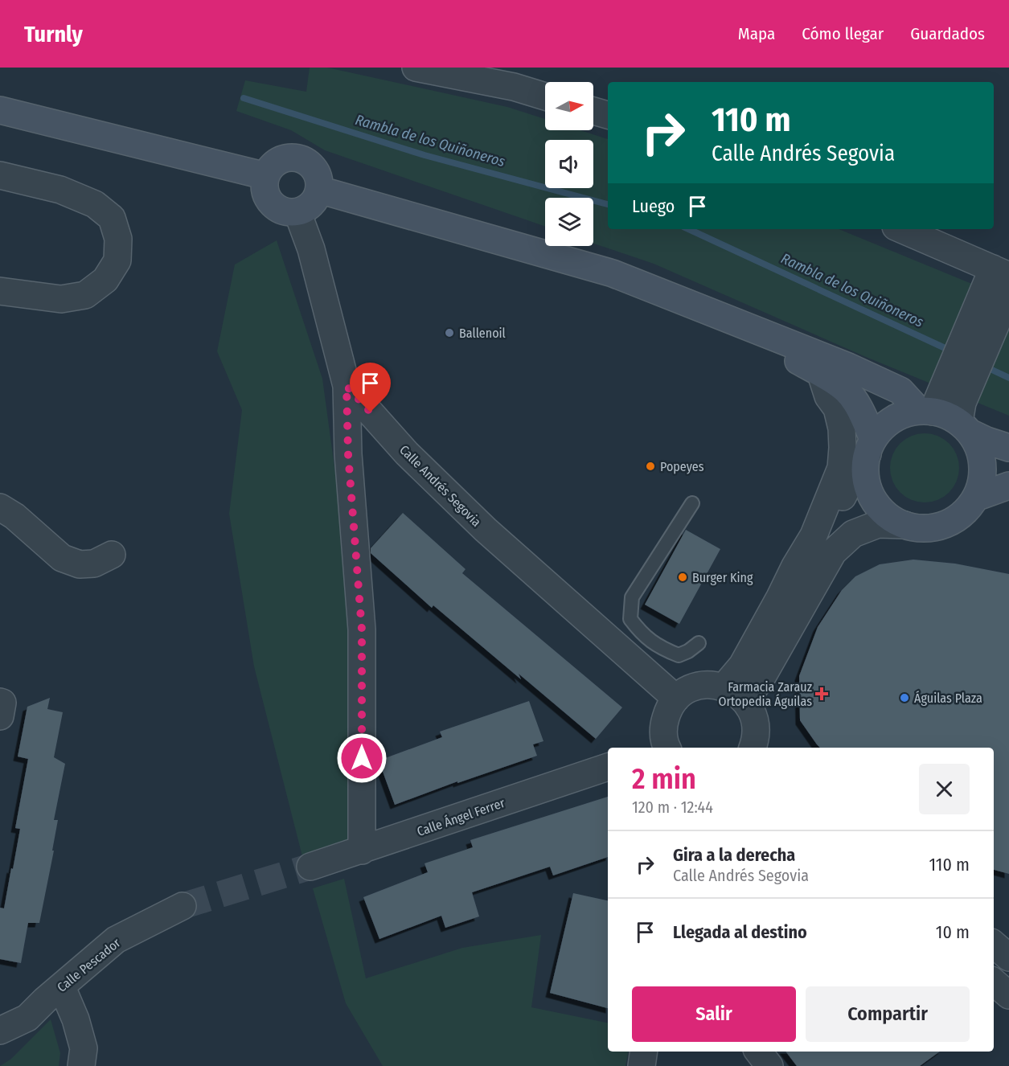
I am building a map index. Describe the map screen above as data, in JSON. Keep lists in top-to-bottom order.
{
  "streets": {
    "street": ["Calle Andrés Segovia", "Calle Ángel Ferrer", "Calle Pescador"]
  },
  "water": ["Rambla de los Quiñoneros"],
  "places": {
    "other": [
      "Ballenoil",
      "Popeyes",
      "Burger King",
      "Águilas Plaza"
    ],
    "health": ["Farmacia Zarauz Ortopedia Águilas"]
  },
  "north": "right",
  "page": {
    "header": "Turnly",
    "nav": ["Mapa", "Cómo llegar", "Guardados"],
    "turn": ["110 m", "Calle Andrés Segovia"],
    "then": "Luego",
    "heading": ["2 min", "120 m · 12:44"],
    "list": [
      {
        "name": "Gira a la derecha",
        "note": "Calle Andrés Segovia",
        "value": "110 m"
      },
      {
        "name": "Llegada al destino",
        "value": "10 m"
      }
    ],
    "buttons": ["Salir", "Compartir"]
  }
}
